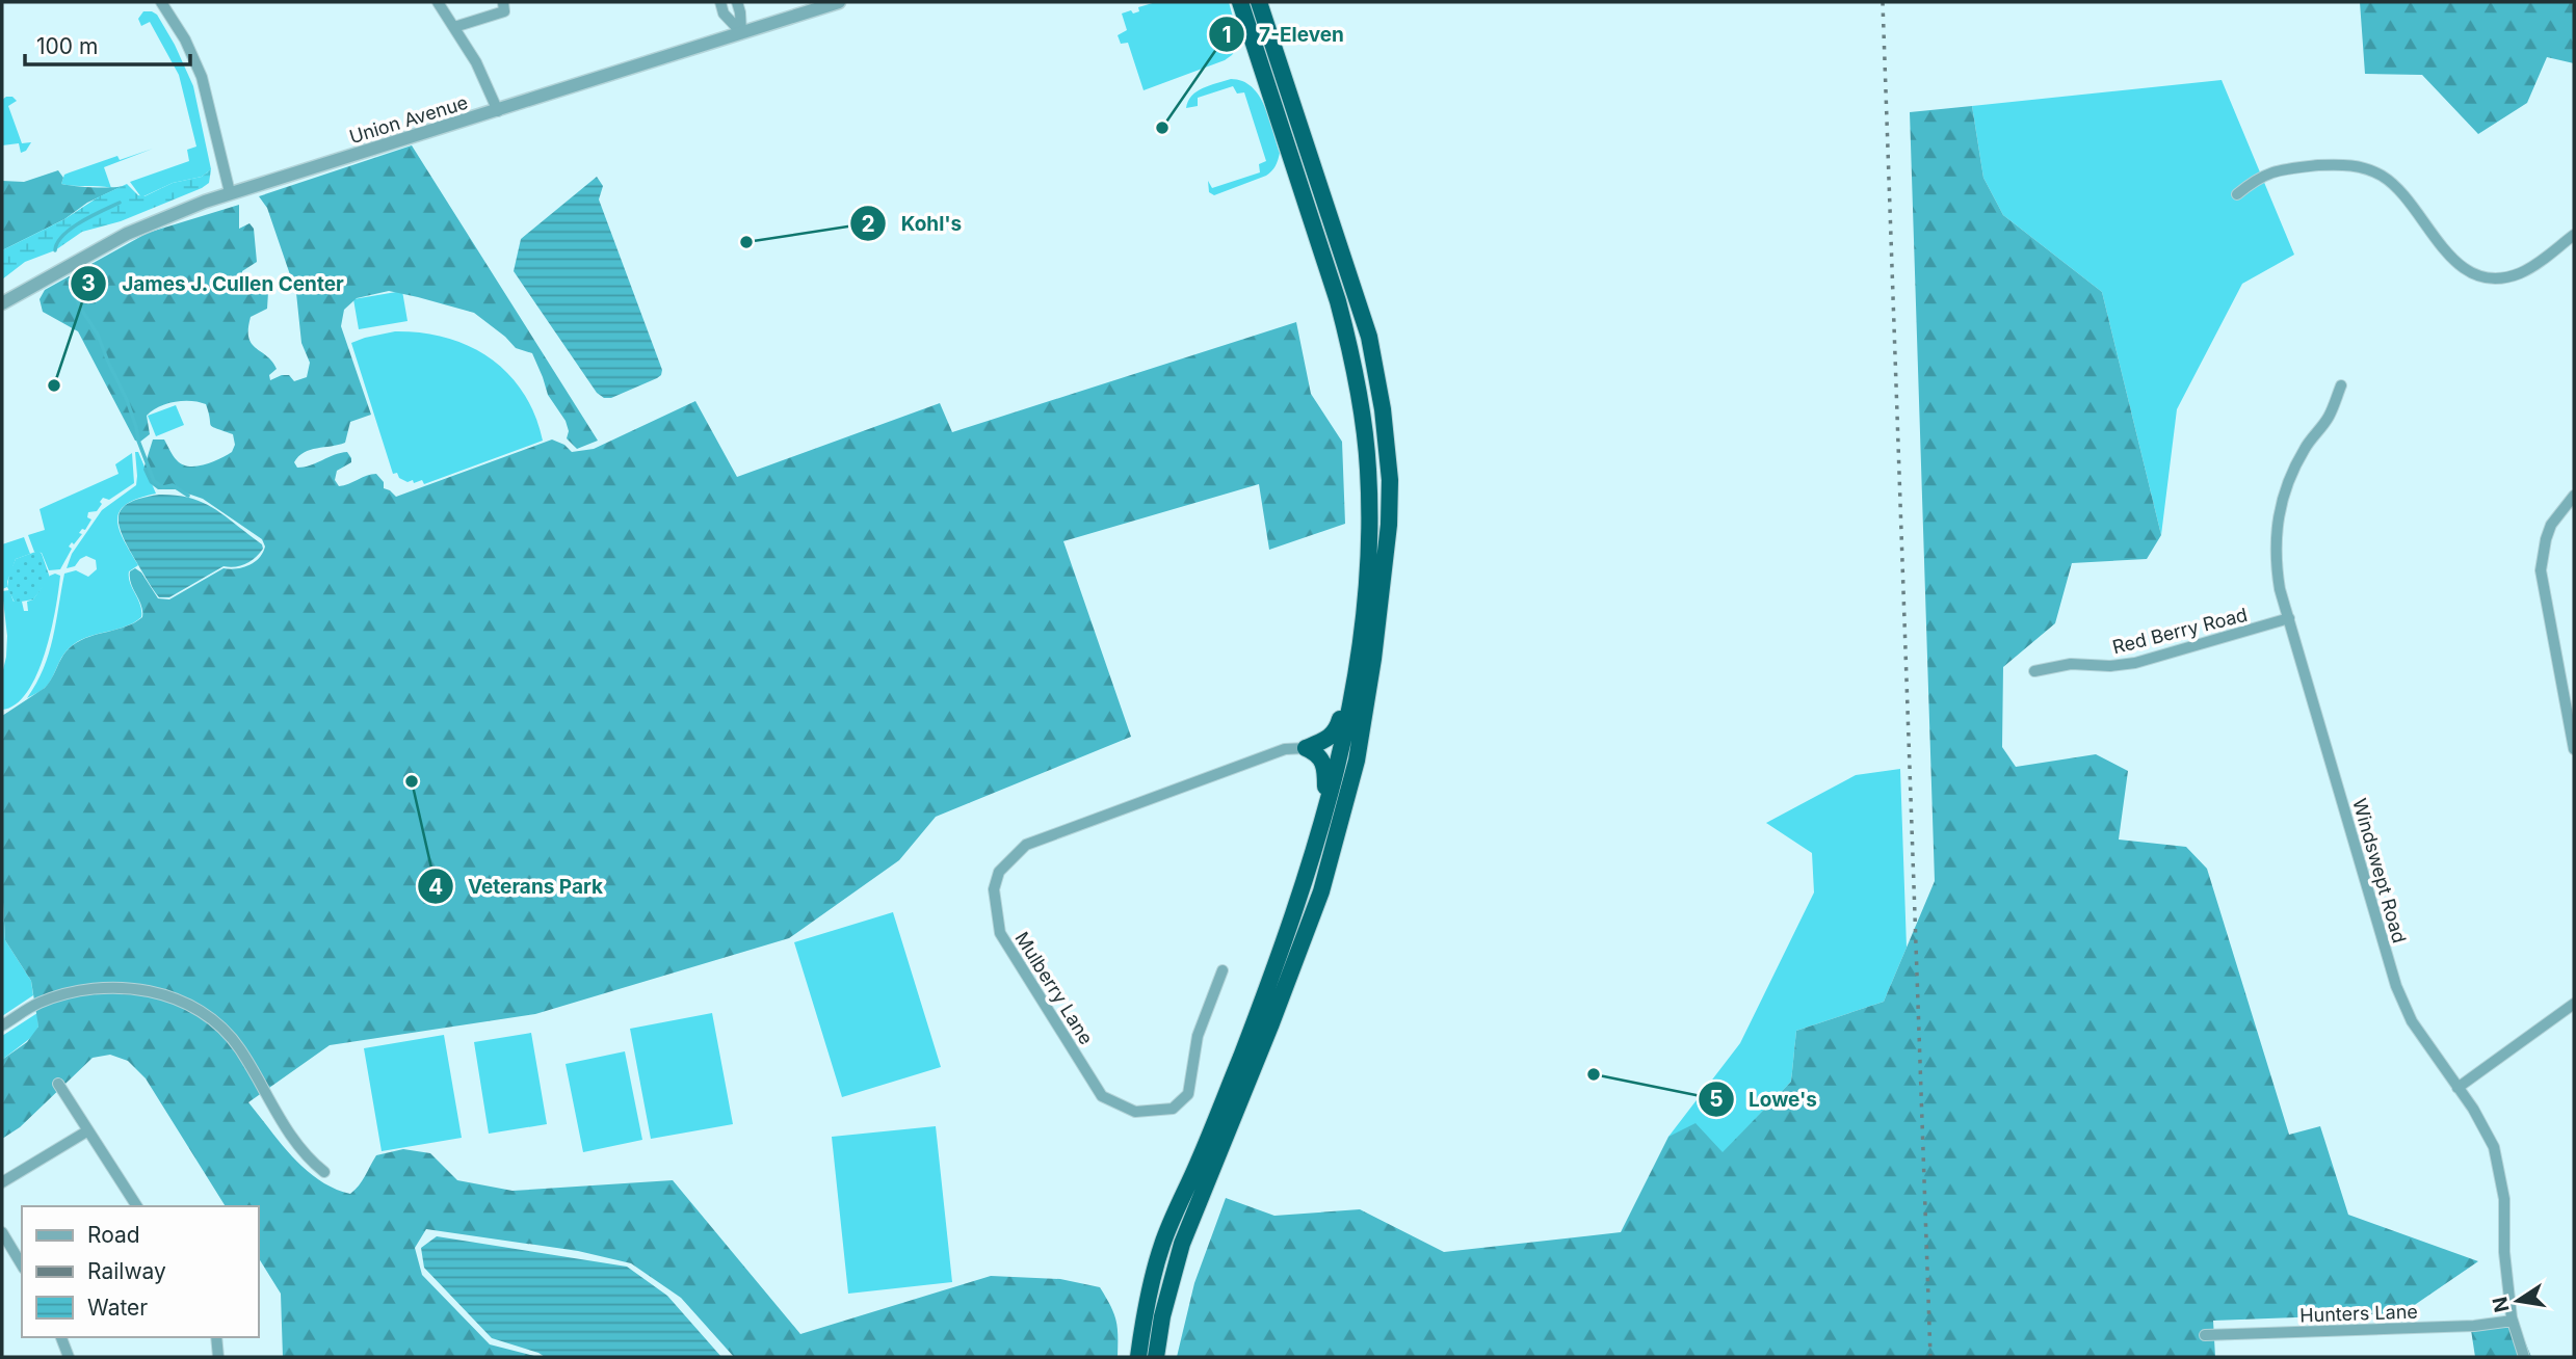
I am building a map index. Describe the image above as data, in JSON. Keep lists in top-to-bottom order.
{
  "streets": {
    "street": [
      "Union Avenue",
      "Red Berry Road",
      "Windswept Road",
      "Mulberry Lane",
      "Hunters Lane"
    ]
  },
  "crossings": [
    ["Red Berry Road", "Windswept Road"],
    ["Windswept Road", "Hunters Lane"]
  ],
  "places": [
    "7-Eleven",
    "Kohl's",
    "James J. Cullen Center",
    "Veterans Park",
    "Lowe's"
  ],
  "legend": ["Road", "Railway", "Water"],
  "scale_bar": "100 m",
  "north": "left"
}
